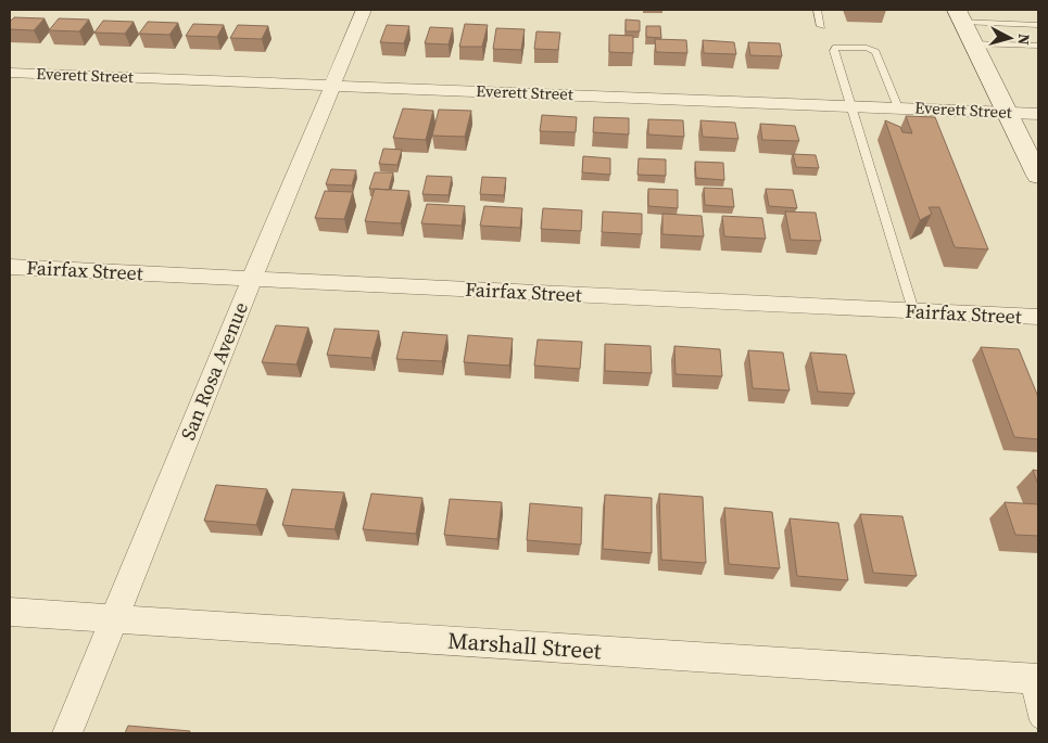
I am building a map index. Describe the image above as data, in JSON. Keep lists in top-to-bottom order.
{
  "streets": {
    "street": [
      "Everett Street",
      "Fairfax Street",
      "San Rosa Avenue",
      "Marshall Street"
    ]
  },
  "crossings": [
    ["Everett Street", "San Rosa Avenue"],
    ["Fairfax Street", "San Rosa Avenue"],
    ["San Rosa Avenue", "Marshall Street"]
  ],
  "north": "right"
}
